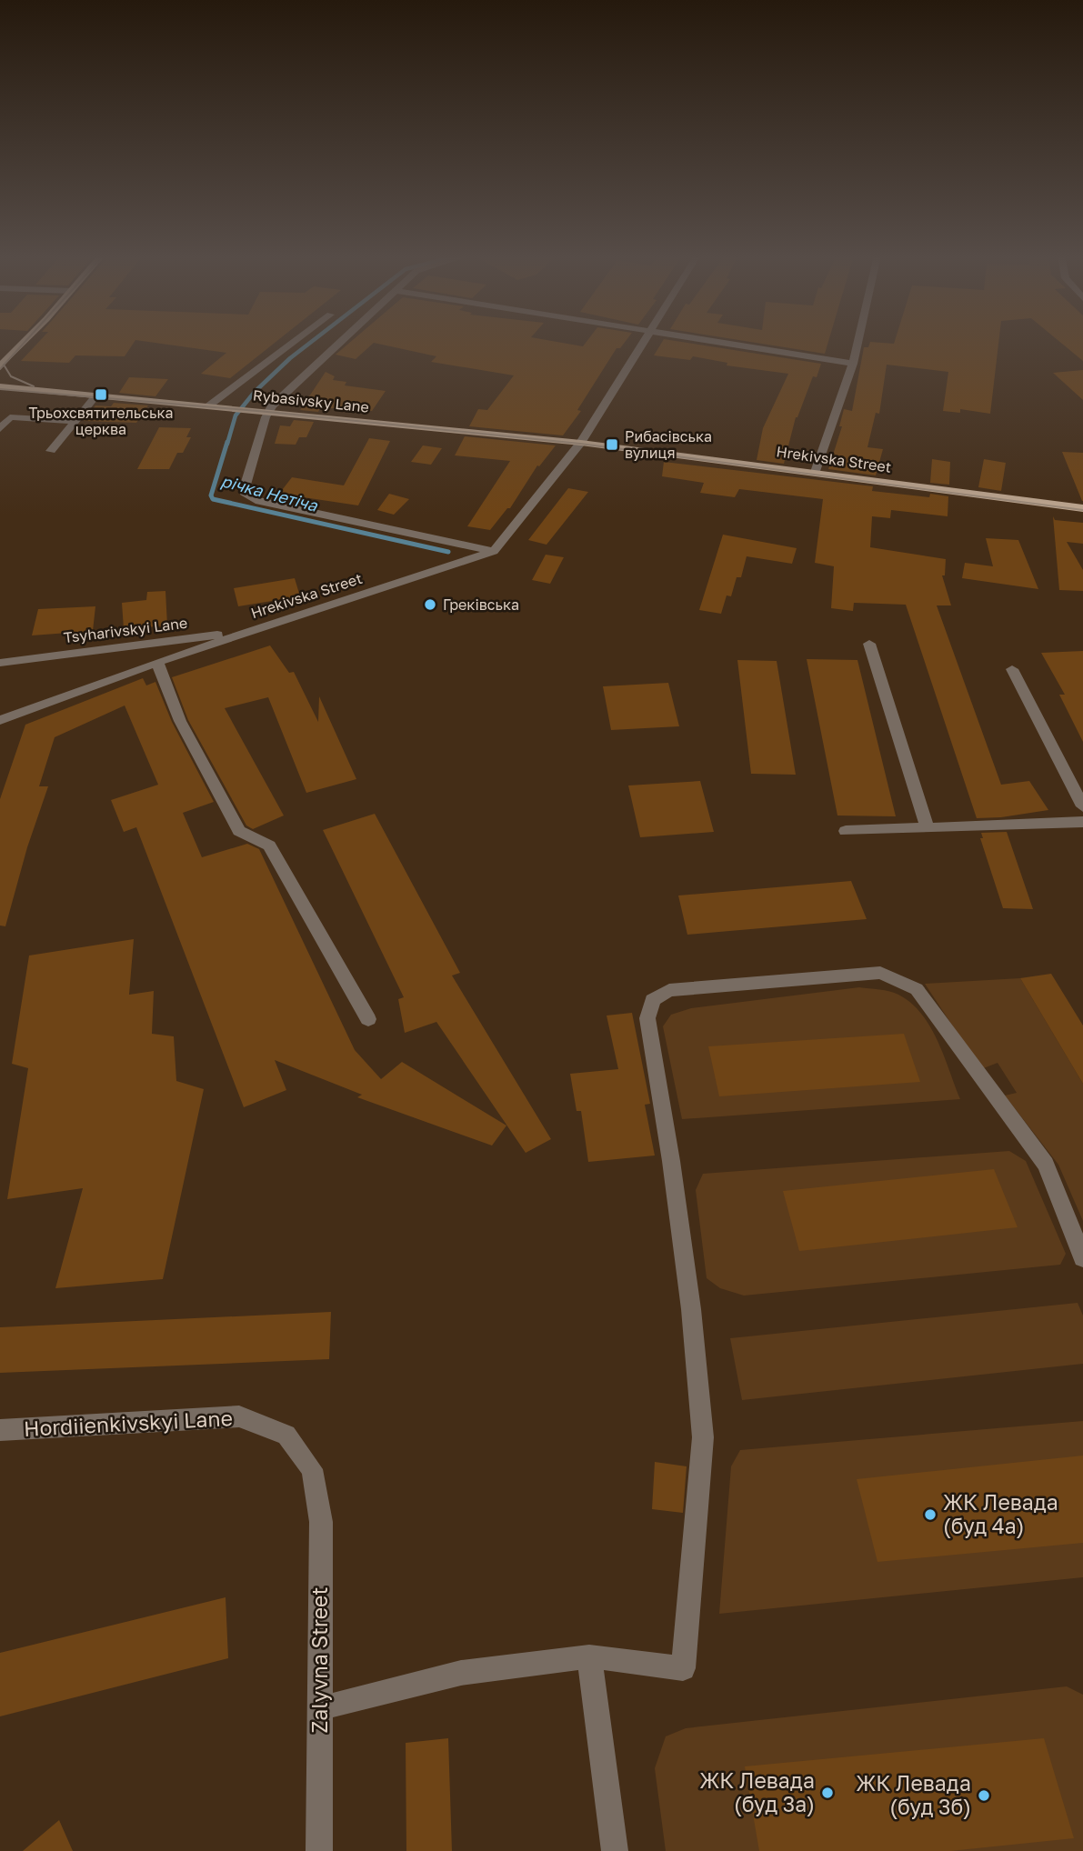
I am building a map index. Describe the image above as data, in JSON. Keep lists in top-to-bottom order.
{
  "streets": {
    "main road": ["Rybasivsky Lane", "Hrekivska Street"],
    "street": ["Tsyharivskyi Lane", "Hordiienkivskyi Lane", "Zalyvna Street"]
  },
  "crossings": [
    ["Rybasivsky Lane", "Hrekivska Street"],
    ["Hrekivska Street", "Tsyharivskyi Lane"],
    ["Hordiienkivskyi Lane", "Zalyvna Street"]
  ],
  "water": ["річка Нетіча"],
  "places": {
    "transit": ["Трьохсвятительська церква", "Рибасівська вулиця"],
    "other": [
      "Греківська",
      "ЖК Левада (буд 4а)",
      "ЖК Левада (буд 3а)",
      "ЖК Левада (буд 3б)"
    ]
  }
}
